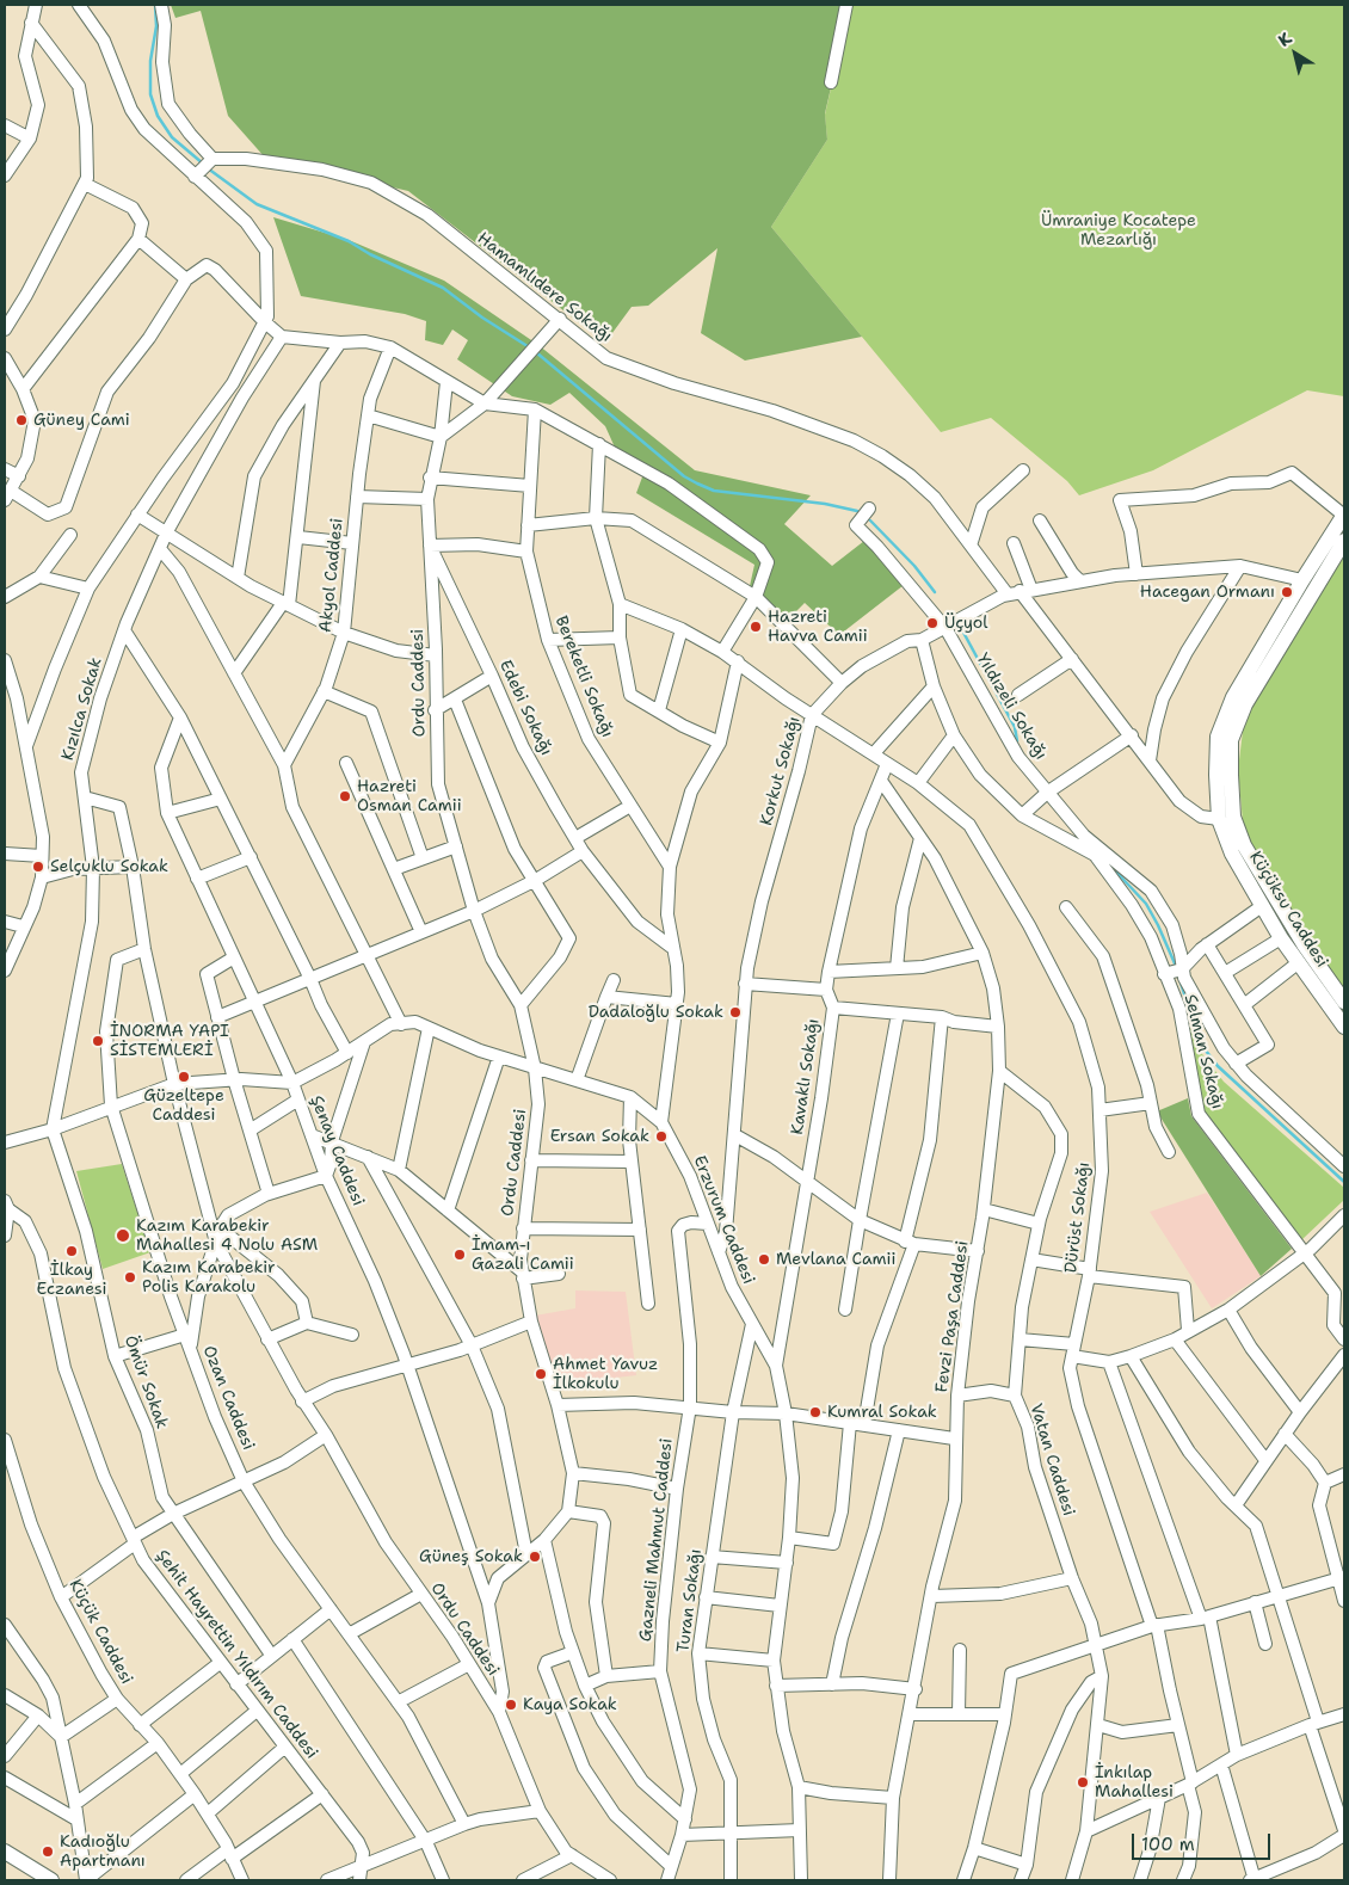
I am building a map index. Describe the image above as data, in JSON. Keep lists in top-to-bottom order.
{
  "streets": {
    "main road": ["Küçüksu Caddesi"],
    "street": [
      "Hamamlıdere Sokağı",
      "Akyol Caddesi",
      "Bereketli Sokağı",
      "Ordu Caddesi",
      "Yıldızeli Sokağı",
      "Edebi Sokağı",
      "Kızılca Sokak",
      "Korkut Sokağı",
      "Selman Sokağı",
      "Kavaklı Sokağı",
      "Şenay Caddesi",
      "Dürüst Sokağı",
      "Erzurum Caddesi",
      "Fevzi Paşa Caddesi",
      "Ömür Sokak",
      "Ozan Caddesi",
      "Vatan Caddesi",
      "Gazneli Mahmut Caddesi",
      "Turan Sokağı",
      "Küçük Caddesi",
      "Şehit Hayrettin Yıldırım Caddesi"
    ]
  },
  "crossings": [
    ["Hamamlıdere Sokağı", "Korkut Sokağı"],
    ["Hamamlıdere Sokağı", "Küçüksu Caddesi"],
    ["Ordu Caddesi", "Edebi Sokağı"],
    ["Ordu Caddesi", "Kızılca Sokak"],
    ["Ordu Caddesi", "Şenay Caddesi"],
    ["Ordu Caddesi", "Erzurum Caddesi"],
    ["Ordu Caddesi", "Ozan Caddesi"],
    ["Yıldızeli Sokağı", "Korkut Sokağı"],
    ["Kızılca Sokak", "Ömür Sokak"],
    ["Korkut Sokağı", "Küçüksu Caddesi"],
    ["Korkut Sokağı", "Selman Sokağı"],
    ["Korkut Sokağı", "Dürüst Sokağı"],
    ["Korkut Sokağı", "Erzurum Caddesi"],
    ["Kavaklı Sokağı", "Dürüst Sokağı"],
    ["Kavaklı Sokağı", "Erzurum Caddesi"],
    ["Kavaklı Sokağı", "Fevzi Paşa Caddesi"],
    ["Şenay Caddesi", "Erzurum Caddesi"],
    ["Erzurum Caddesi", "Gazneli Mahmut Caddesi"],
    ["Erzurum Caddesi", "Turan Sokağı"],
    ["Fevzi Paşa Caddesi", "Vatan Caddesi"]
  ],
  "parks": ["Ümraniye Kocatepe Mezarlığı"],
  "places": [
    "Güney Cami",
    "Hacegan Ormanı",
    "Üçyol",
    "Hazreti Havva Camii",
    "Hazreti Osman Camii",
    "Selçuklu Sokak",
    "Dadaloğlu Sokak",
    "İNORMA YAPI SİSTEMLERİ",
    "Güzeltepe Caddesi",
    "Ersan Sokak",
    "Kazım Karabekir Mahallesi 4 Nolu ASM",
    "İlkay Eczanesi",
    "İmam-ı Gazali Camii",
    "Mevlana Camii",
    "Kazım Karabekir Polis Karakolu",
    "Ahmet Yavuz İlkokulu",
    "Kumral Sokak",
    "Güneş Sokak",
    "Kaya Sokak",
    "İnkılap Mahallesi",
    "Kadıoğlu Apartmanı"
  ],
  "scale_bar": "100 m",
  "north": "top left"
}
